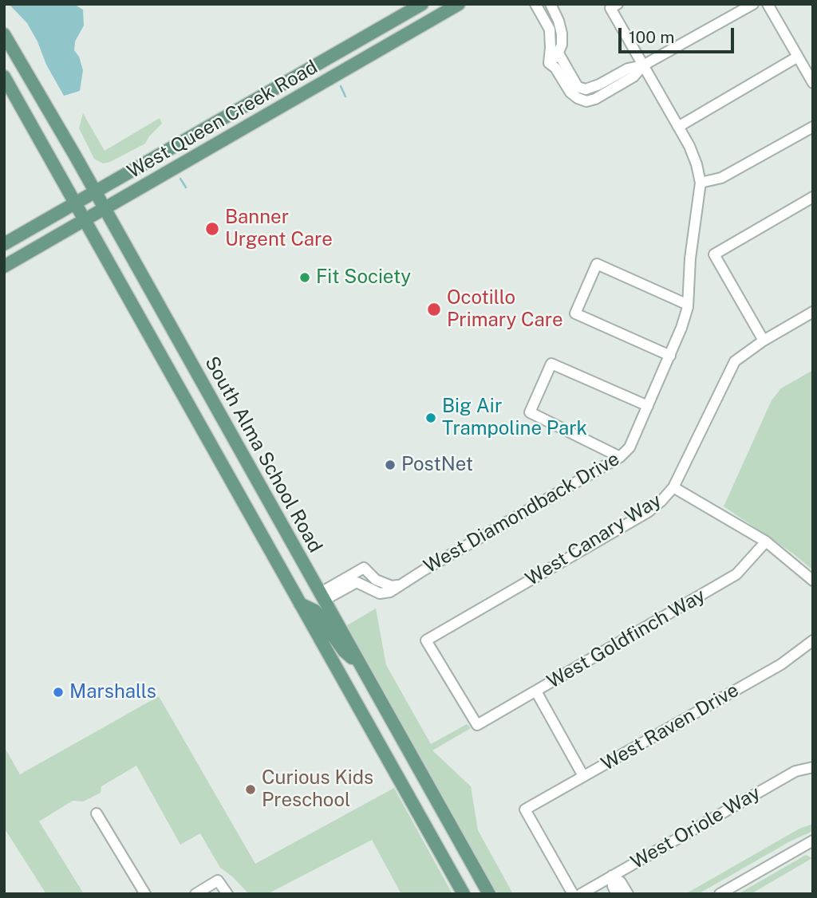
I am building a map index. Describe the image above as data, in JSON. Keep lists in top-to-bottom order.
{
  "streets": {
    "main road": ["West Queen Creek Road", "South Alma School Road"],
    "street": [
      "West Diamondback Drive",
      "West Canary Way",
      "West Goldfinch Way",
      "West Raven Drive",
      "West Oriole Way"
    ]
  },
  "crossings": [
    ["West Queen Creek Road", "South Alma School Road"],
    ["South Alma School Road", "West Diamondback Drive"],
    ["West Canary Way", "West Goldfinch Way"]
  ],
  "places": [
    "Banner Urgent Care",
    "Fit Society",
    "Ocotillo Primary Care",
    "Big Air Trampoline Park",
    "PostNet",
    "Marshalls",
    "Curious Kids Preschool"
  ],
  "scale_bar": "100 m"
}
